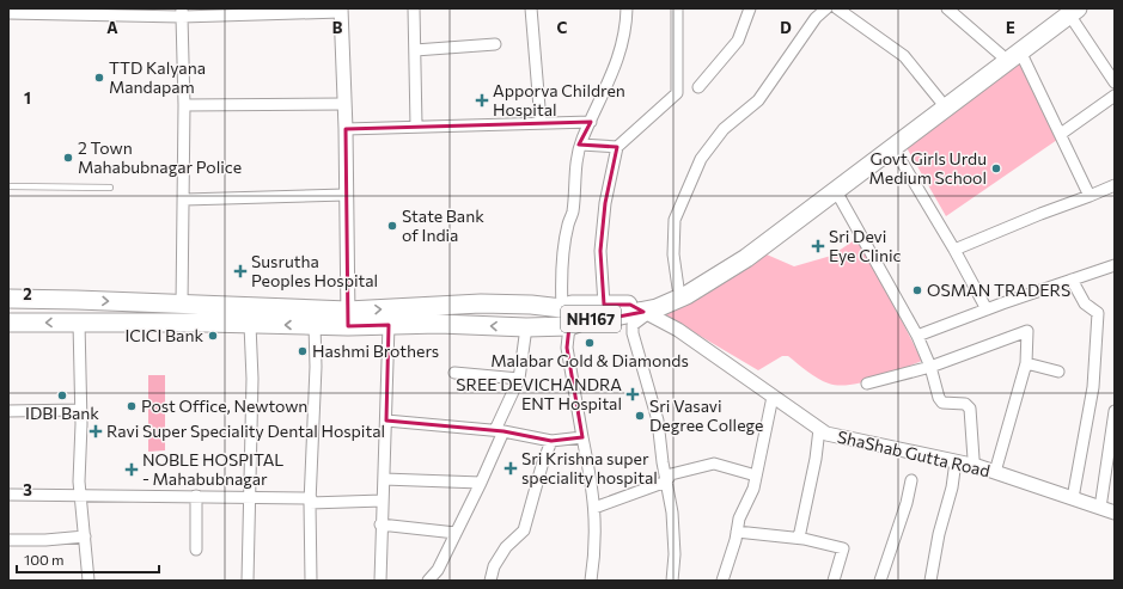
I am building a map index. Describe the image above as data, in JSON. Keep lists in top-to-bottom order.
{
  "streets": {
    "highway": ["NH167"],
    "street": ["ShaShab Gutta Road"]
  },
  "crossings": [
    ["NH167", "ShaShab Gutta Road"]
  ],
  "places": {
    "other": [
      "TTD Kalyana Mandapam",
      "2 Town Mahabubnagar Police",
      "Govt Girls Urdu Medium School",
      "State Bank of India",
      "OSMAN TRADERS",
      "ICICI Bank",
      "Malabar Gold & Diamonds",
      "Hashmi Brothers",
      "IDBI Bank",
      "Post Office, Newtown",
      "Sri Vasavi Degree College"
    ],
    "health": [
      "Apporva Children Hospital",
      "Sri Devi Eye Clinic",
      "Susrutha Peoples Hospital",
      "SREE DEVICHANDRA ENT Hospital",
      "Ravi Super Speciality Dental Hospital",
      "Sri Krishna super speciality hospital",
      "NOBLE HOSPITAL - Mahabubnagar"
    ]
  },
  "scale_bar": "100 m",
  "grid": {
    "columns": [
      "A",
      "B",
      "C",
      "D",
      "E"
    ],
    "rows": ["1", "2", "3"]
  }
}
